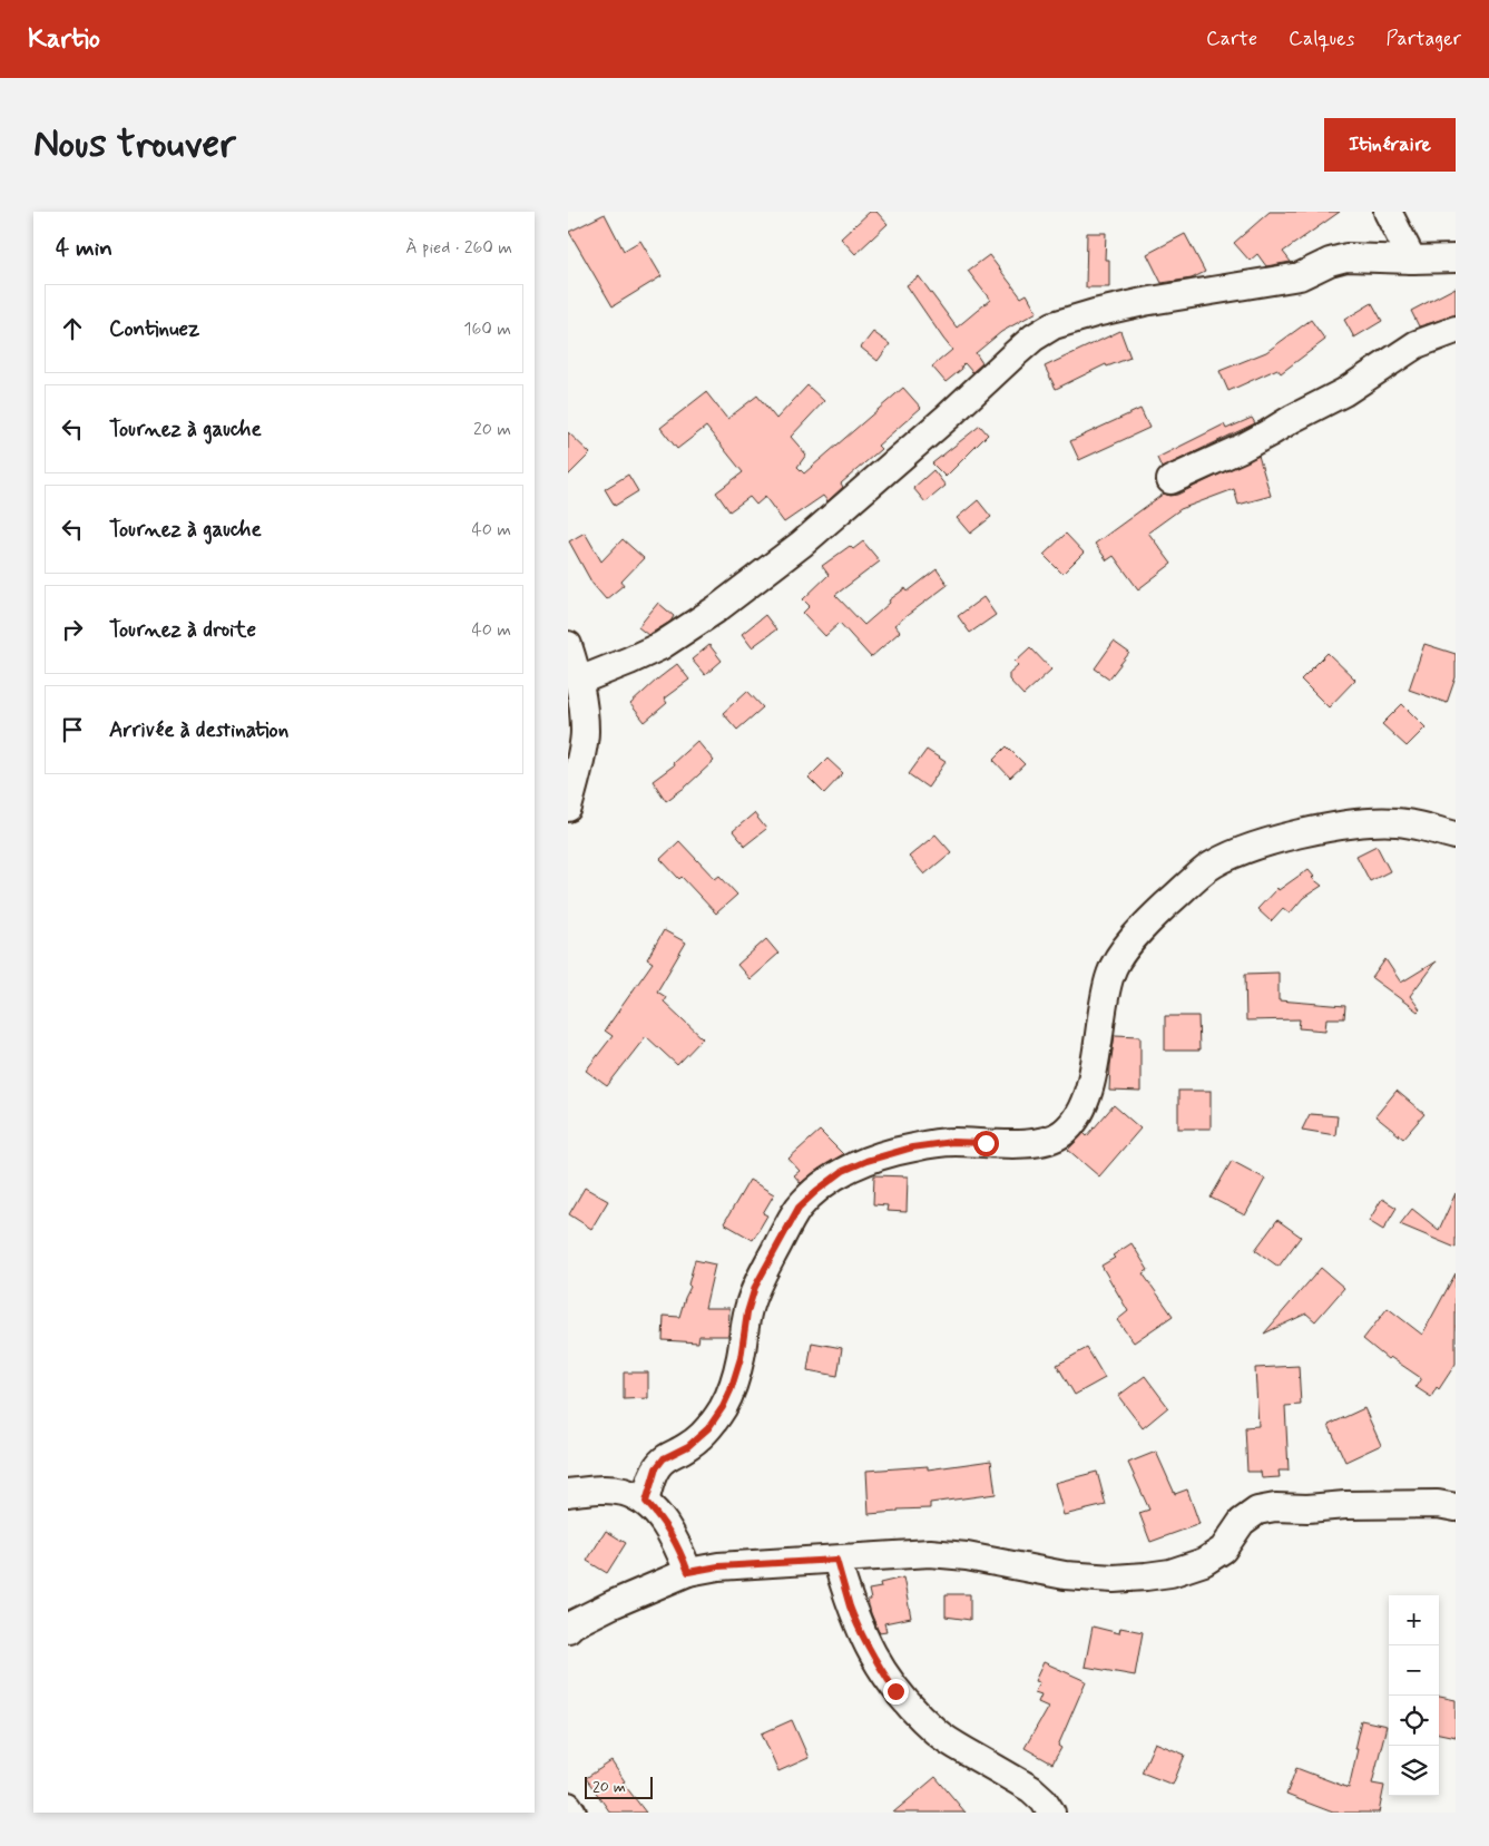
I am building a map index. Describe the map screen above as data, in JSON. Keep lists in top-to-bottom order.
{
  "scale_bar": "20 m",
  "page": {
    "header": "Kartio",
    "nav": ["Carte", "Calques", "Partager"],
    "buttons": "Itinéraire",
    "title": "Nous trouver",
    "heading": ["4 min", "À pied · 260 m"],
    "list": [
      ["Continuez", "160 m"],
      ["Tournez à gauche", "20 m"],
      ["Tournez à gauche", "40 m"],
      ["Tournez à droite", "40 m"],
      "Arrivée à destination"
    ],
    "map_buttons": ["+", "−"],
    "scale": "20 m"
  }
}
